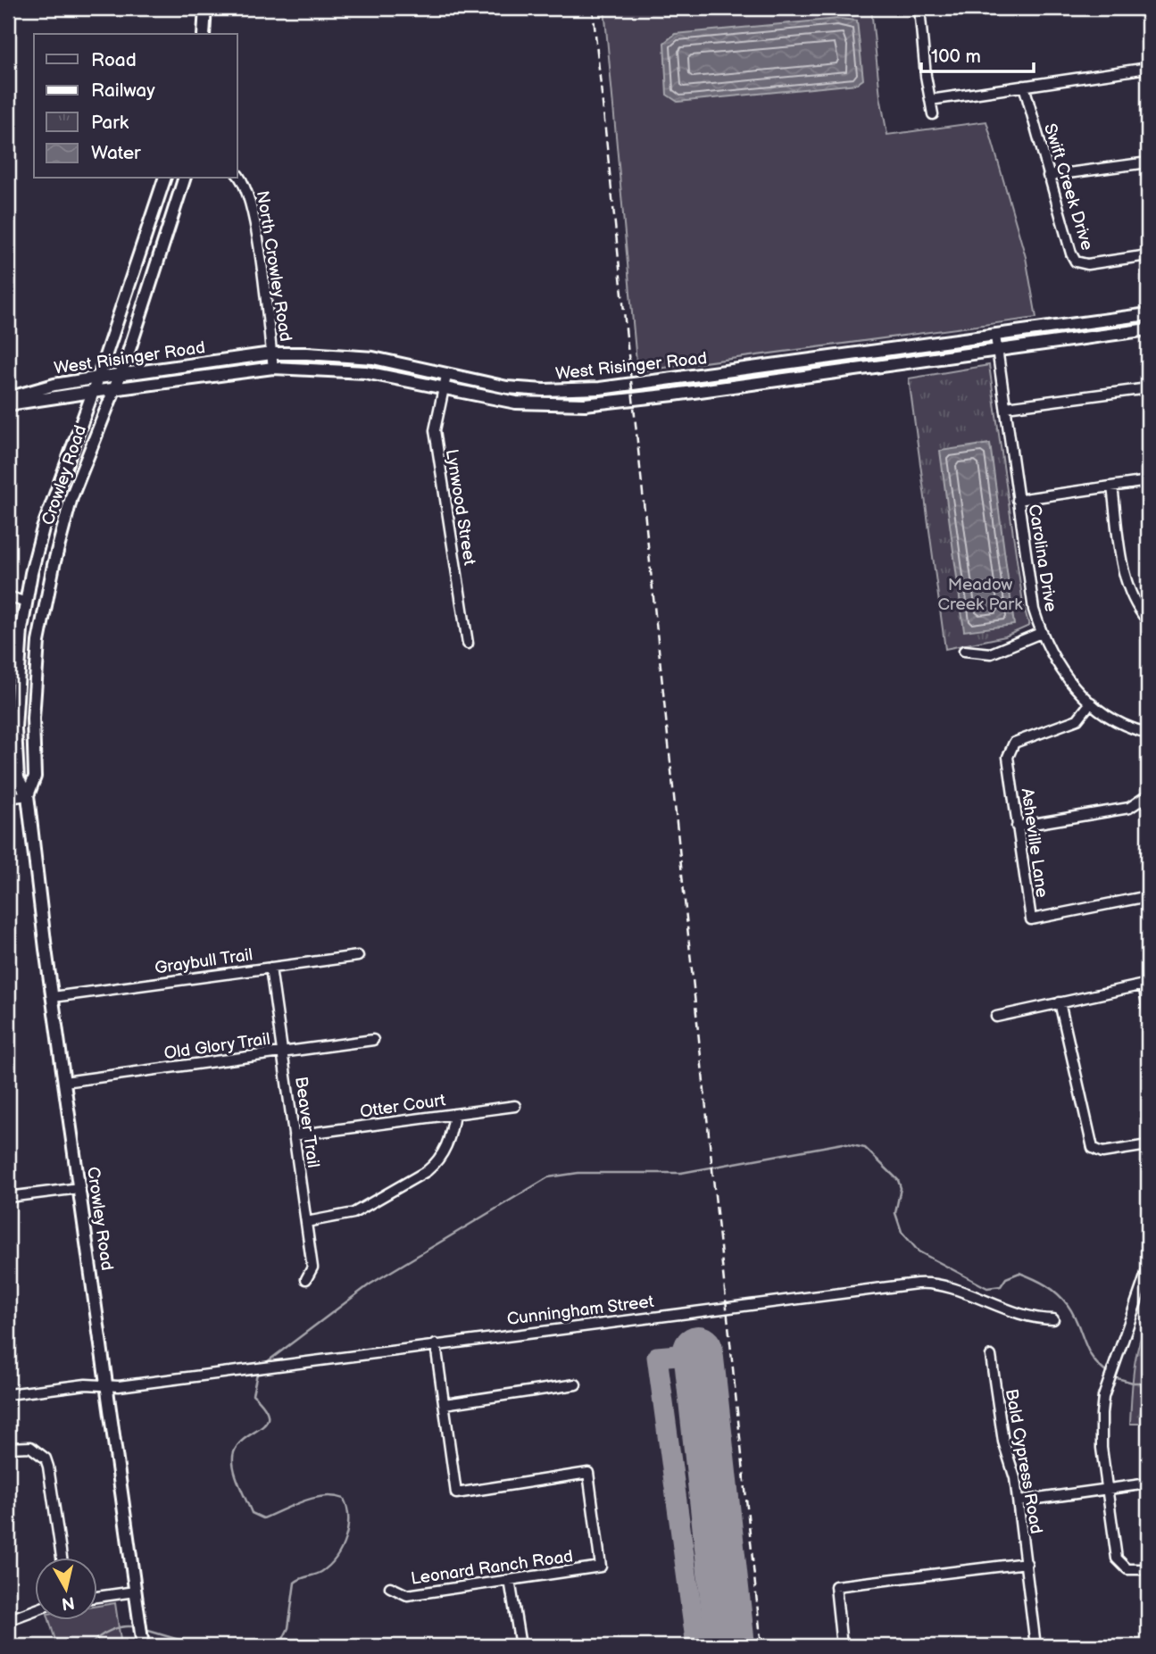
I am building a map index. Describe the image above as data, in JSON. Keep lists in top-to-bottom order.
{
  "streets": {
    "main road": ["West Risinger Road", "Crowley Road"],
    "street": [
      "Swift Creek Drive",
      "North Crowley Road",
      "Lynwood Street",
      "Carolina Drive",
      "Asheville Lane",
      "Graybull Trail",
      "Old Glory Trail",
      "Otter Court",
      "Beaver Trail",
      "Cunningham Street",
      "Bald Cypress Road",
      "Leonard Ranch Road"
    ]
  },
  "crossings": [
    ["North Crowley Road", "West Risinger Road"],
    ["West Risinger Road", "Crowley Road"],
    ["West Risinger Road", "Lynwood Street"],
    ["West Risinger Road", "Carolina Drive"],
    ["Crowley Road", "Graybull Trail"],
    ["Crowley Road", "Old Glory Trail"],
    ["Crowley Road", "Cunningham Street"],
    ["Carolina Drive", "Asheville Lane"],
    ["Graybull Trail", "Beaver Trail"],
    ["Old Glory Trail", "Beaver Trail"],
    ["Otter Court", "Beaver Trail"]
  ],
  "parks": ["Meadow Creek Park"],
  "legend": [
    "Road",
    "Railway",
    "Park",
    "Water"
  ],
  "scale_bar": "100 m",
  "north": "bottom"
}
